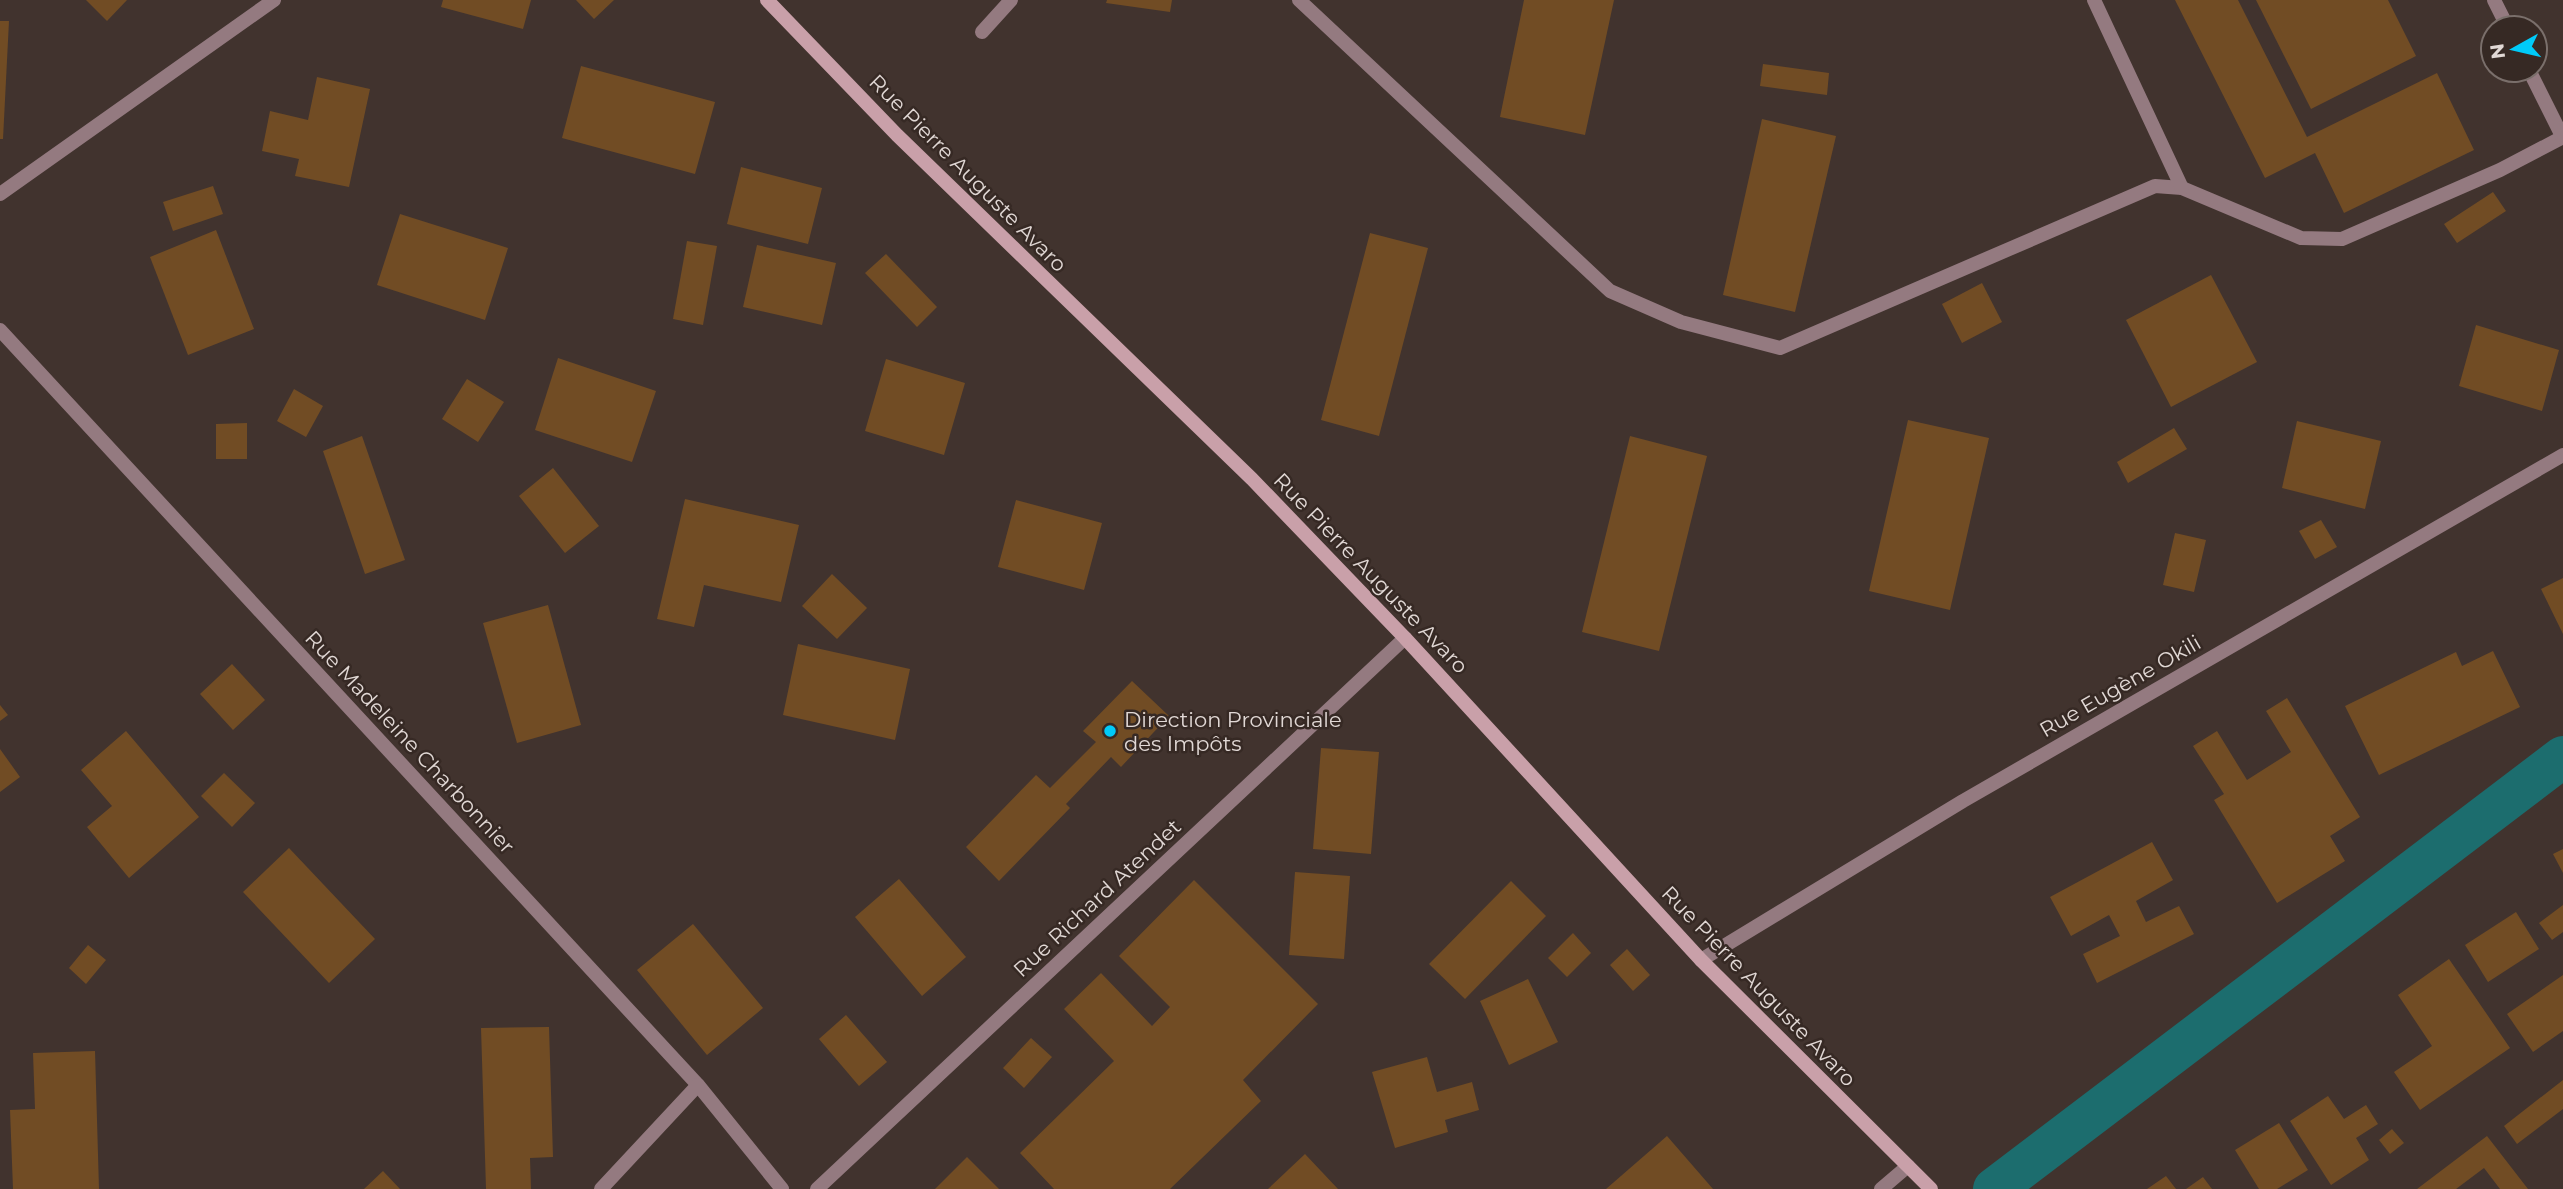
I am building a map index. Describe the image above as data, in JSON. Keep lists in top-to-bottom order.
{
  "streets": {
    "street": [
      "Rue Pierre Auguste Avaro",
      "Rue Eugène Okili",
      "Rue Madeleine Charbonnier",
      "Rue Richard Atendet"
    ]
  },
  "crossings": [
    ["Rue Pierre Auguste Avaro", "Rue Eugène Okili"],
    ["Rue Pierre Auguste Avaro", "Rue Richard Atendet"]
  ],
  "places": ["Direction Provinciale des Impôts"],
  "north": "left"
}
